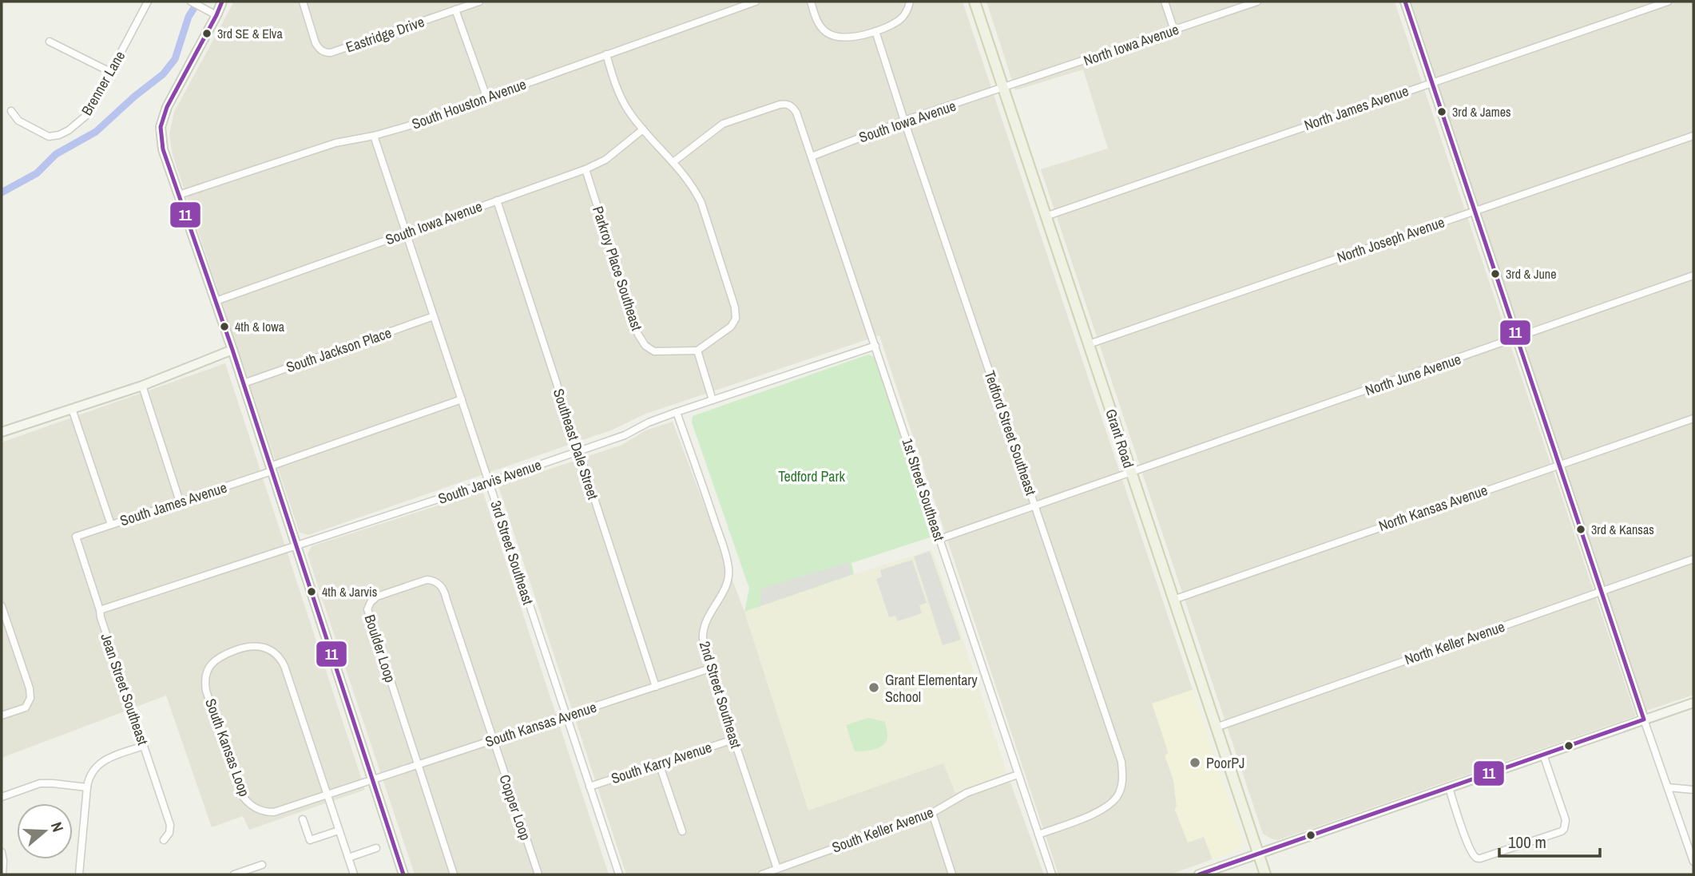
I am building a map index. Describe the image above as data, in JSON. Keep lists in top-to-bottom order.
{
  "streets": {
    "main road": ["Grant Road"],
    "street": [
      "Eastridge Drive",
      "North Iowa Avenue",
      "Brenner Lane",
      "South Houston Avenue",
      "North James Avenue",
      "South Iowa Avenue",
      "North Joseph Avenue",
      "Parkroy Place Southeast",
      "South Jackson Place",
      "North June Avenue",
      "Tedford Street Southeast",
      "Southeast Dale Street",
      "South Jarvis Avenue",
      "1st Street Southeast",
      "South James Avenue",
      "North Kansas Avenue",
      "3rd Street Southeast",
      "North Keller Avenue",
      "Boulder Loop",
      "Jean Street Southeast",
      "2nd Street Southeast",
      "South Kansas Avenue",
      "South Kansas Loop",
      "South Karry Avenue",
      "Copper Loop",
      "South Keller Avenue"
    ]
  },
  "crossings": [
    ["North Iowa Avenue", "South Iowa Avenue"],
    ["North Iowa Avenue", "Grant Road"],
    ["South Houston Avenue", "3rd Street Southeast"],
    ["North James Avenue", "Grant Road"],
    ["South Iowa Avenue", "Parkroy Place Southeast"],
    ["South Iowa Avenue", "Tedford Street Southeast"],
    ["South Iowa Avenue", "Grant Road"],
    ["South Iowa Avenue", "Southeast Dale Street"],
    ["South Iowa Avenue", "1st Street Southeast"],
    ["South Iowa Avenue", "3rd Street Southeast"],
    ["North Joseph Avenue", "Grant Road"],
    ["South Jackson Place", "3rd Street Southeast"],
    ["North June Avenue", "Tedford Street Southeast"],
    ["North June Avenue", "Grant Road"],
    ["North June Avenue", "1st Street Southeast"],
    ["Tedford Street Southeast", "1st Street Southeast"],
    ["Grant Road", "North Kansas Avenue"],
    ["Grant Road", "North Keller Avenue"],
    ["Southeast Dale Street", "South Jarvis Avenue"],
    ["Southeast Dale Street", "South Kansas Avenue"],
    ["South Jarvis Avenue", "1st Street Southeast"],
    ["South Jarvis Avenue", "3rd Street Southeast"],
    ["South Jarvis Avenue", "Jean Street Southeast"],
    ["South Jarvis Avenue", "2nd Street Southeast"],
    ["1st Street Southeast", "South Keller Avenue"],
    ["South James Avenue", "3rd Street Southeast"],
    ["South James Avenue", "Jean Street Southeast"],
    ["3rd Street Southeast", "South Kansas Avenue"],
    ["3rd Street Southeast", "South Karry Avenue"],
    ["Boulder Loop", "South Kansas Avenue"],
    ["Boulder Loop", "Copper Loop"],
    ["2nd Street Southeast", "South Kansas Avenue"],
    ["2nd Street Southeast", "South Karry Avenue"],
    ["2nd Street Southeast", "South Keller Avenue"],
    ["South Kansas Avenue", "South Kansas Loop"],
    ["South Kansas Avenue", "Copper Loop"]
  ],
  "parks": ["Tedford Park"],
  "places": [
    "3rd SE & Elva",
    "3rd & James",
    "3rd & June",
    "4th & Iowa",
    "3rd & Kansas",
    "4th & Jarvis",
    "Grant Elementary School",
    "PoorPJ"
  ],
  "lines": ["transit line 11"],
  "scale_bar": "100 m",
  "north": "right"
}
